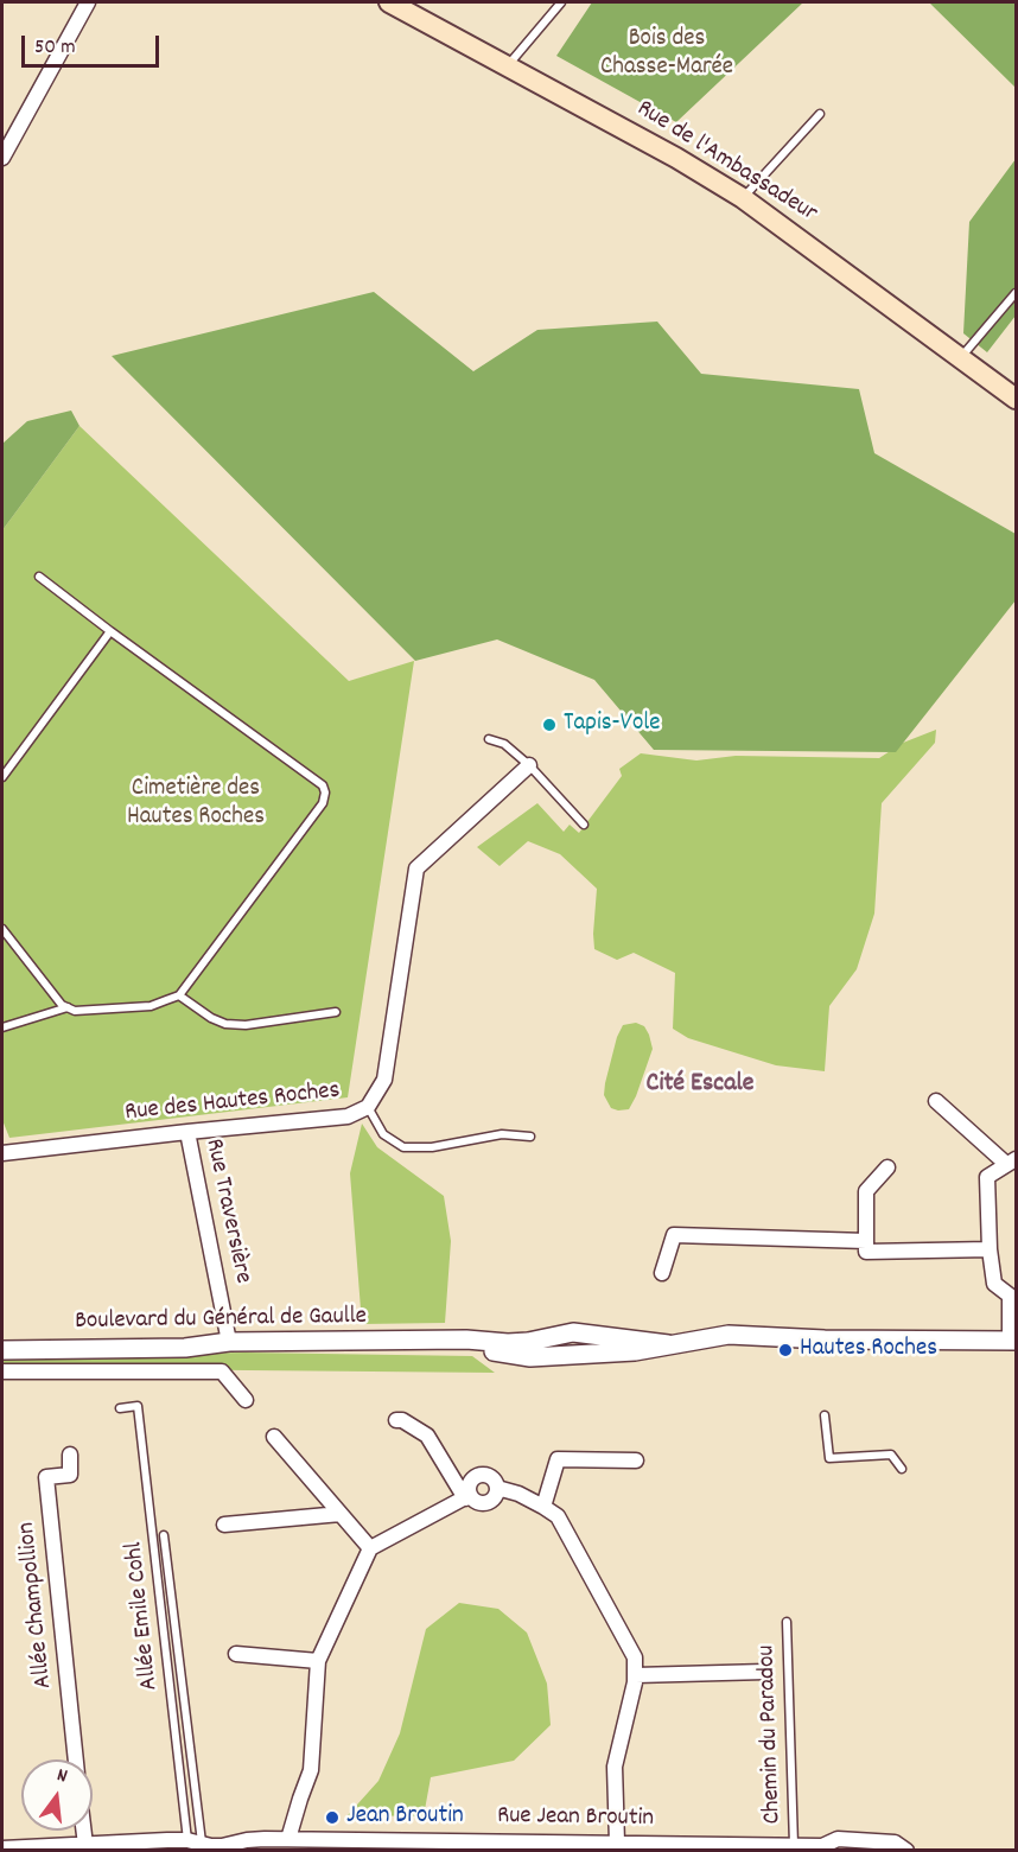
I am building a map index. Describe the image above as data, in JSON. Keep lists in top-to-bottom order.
{
  "streets": {
    "main road": ["Rue de l'Ambassadeur"],
    "street": [
      "Rue des Hautes Roches",
      "Rue Traversière",
      "Boulevard du Général de Gaulle",
      "Allée Champollion",
      "Rue Jean Broutin"
    ],
    "lane": ["Allée Emile Cohl", "Chemin du Paradou"]
  },
  "crossings": [
    ["Rue des Hautes Roches", "Rue Traversière"],
    ["Rue Traversière", "Boulevard du Général de Gaulle"],
    ["Allée Emile Cohl", "Rue Jean Broutin"],
    ["Chemin du Paradou", "Rue Jean Broutin"]
  ],
  "districts": ["Cité Escale"],
  "parks": ["Bois des Chasse-Marée", "Cimetière des Hautes Roches"],
  "places": ["Tapis-Vole", "Hautes Roches", "Jean Broutin"],
  "scale_bar": "50 m",
  "north": "top"
}
